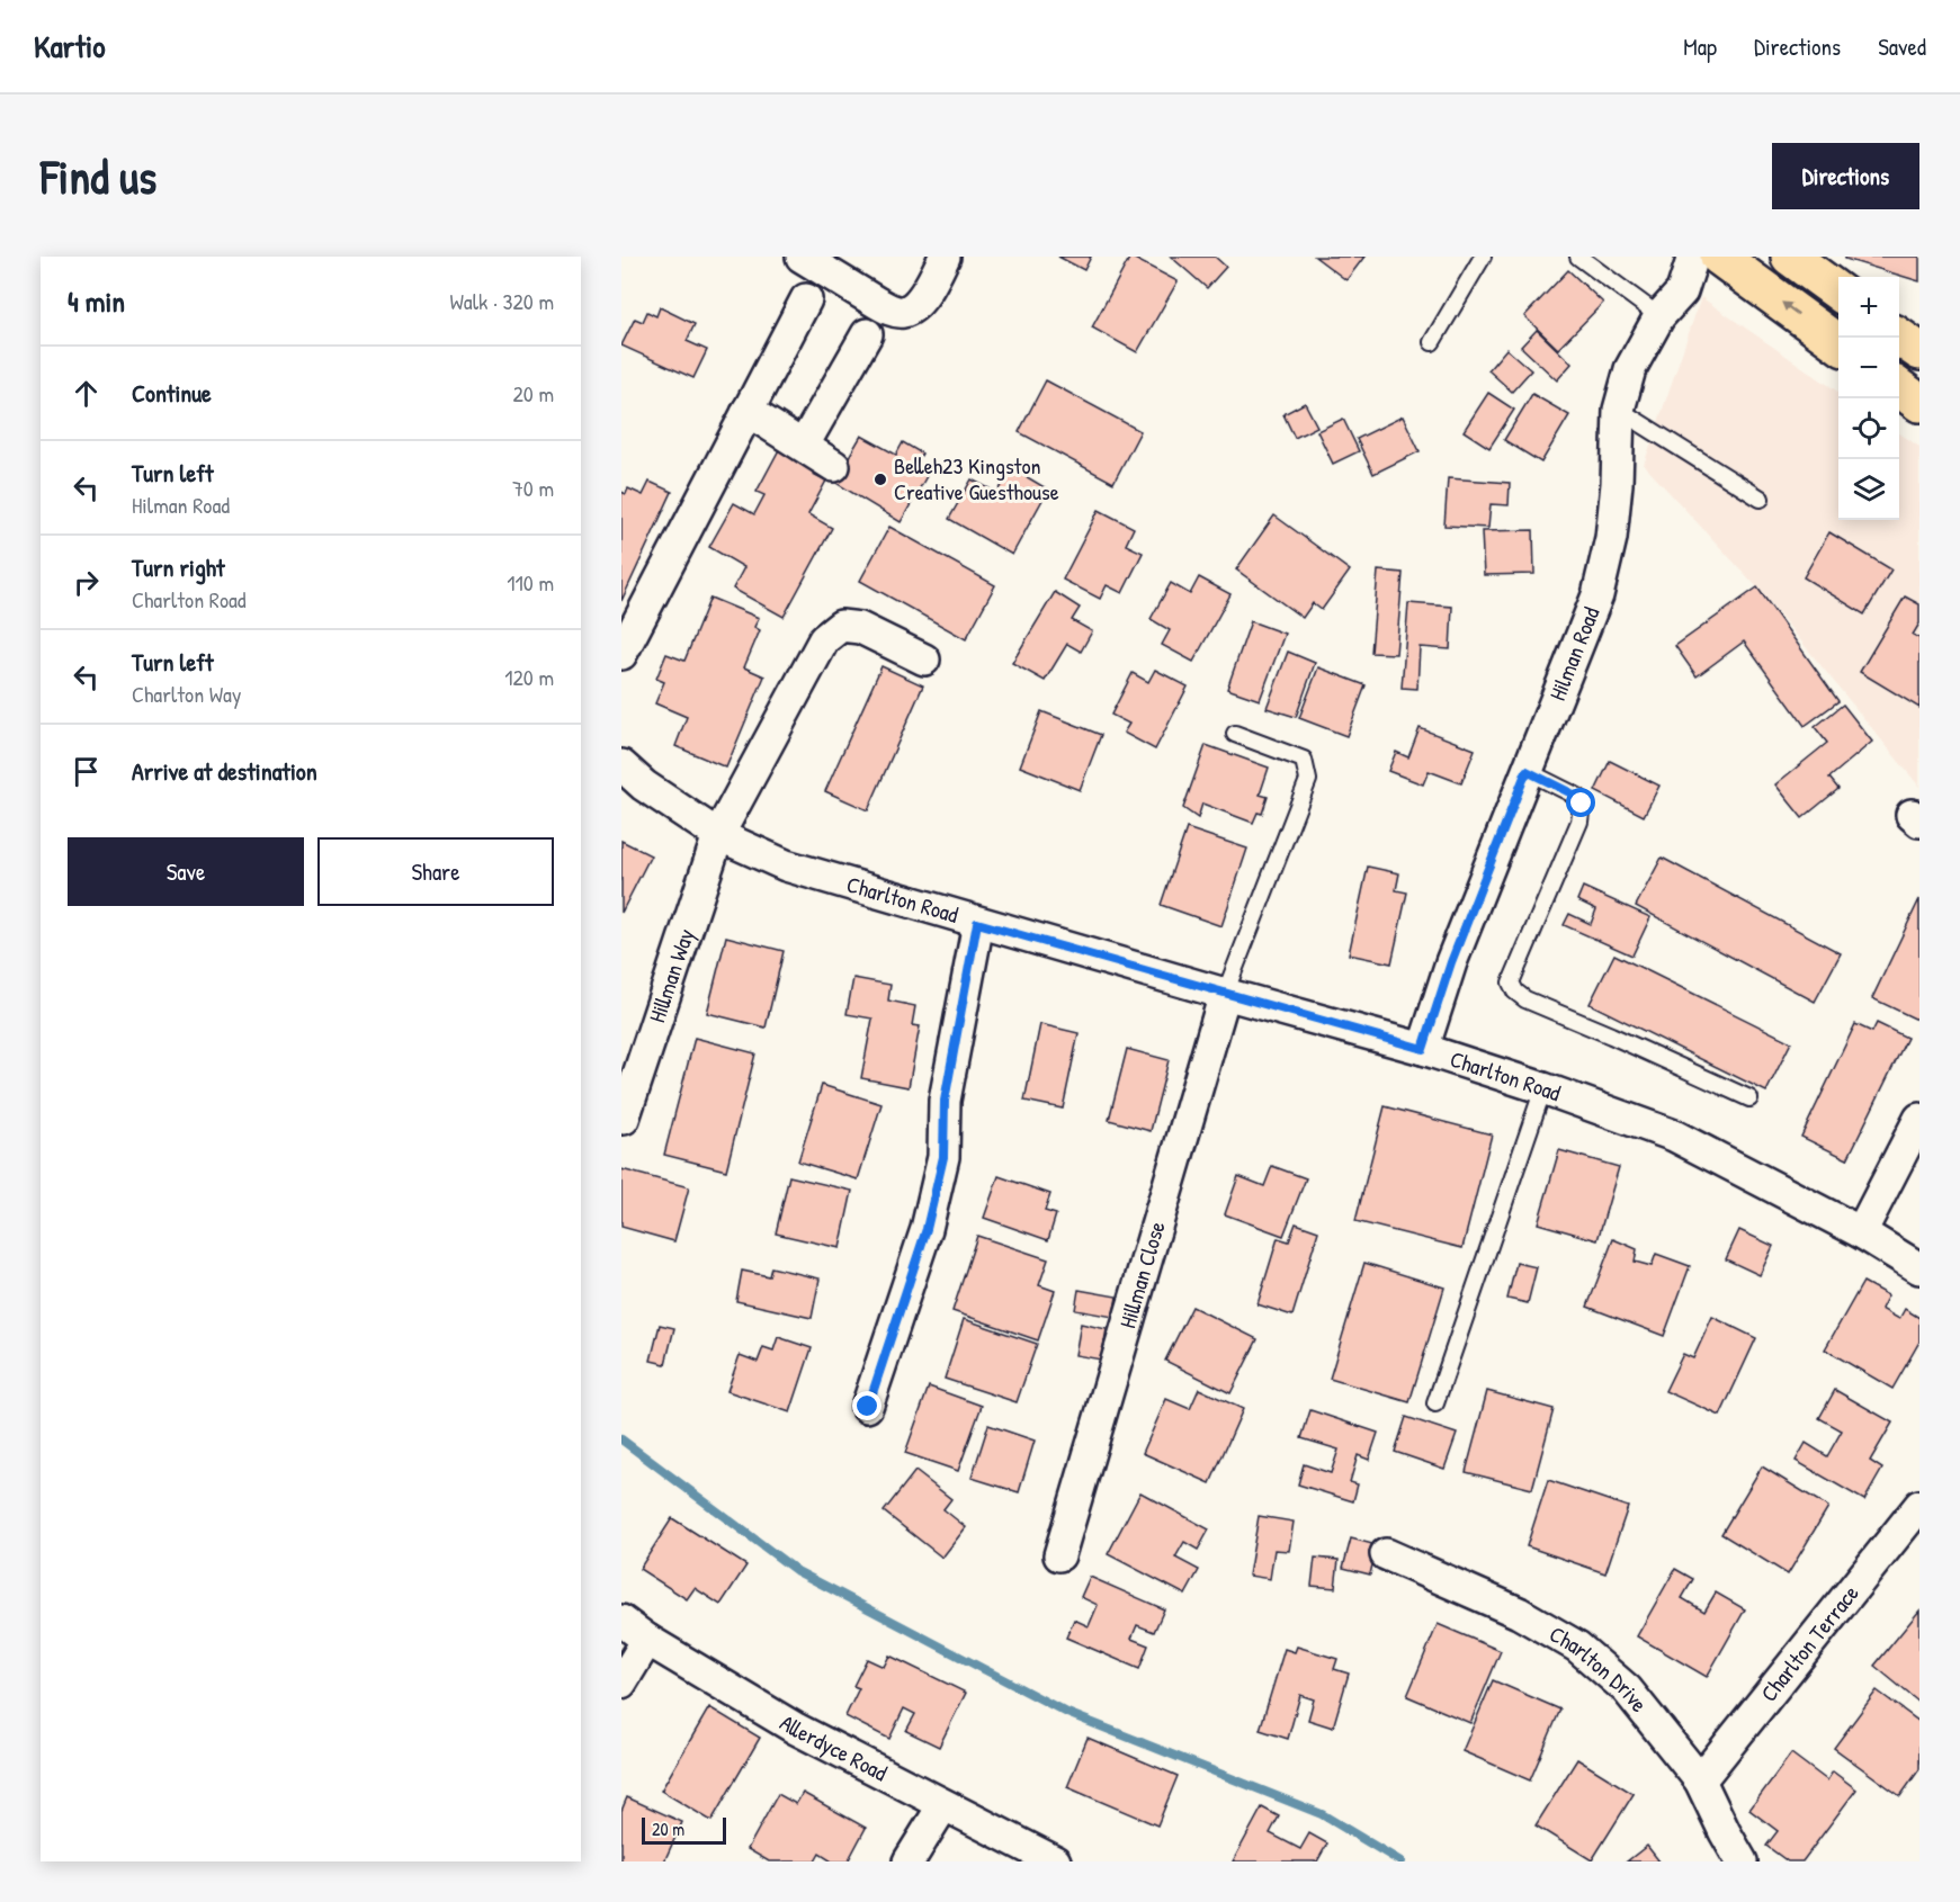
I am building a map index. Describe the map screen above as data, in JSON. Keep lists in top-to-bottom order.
{
  "streets": {
    "street": [
      "Hilman Road",
      "Charlton Road",
      "Hillman Way",
      "Hillman Close",
      "Charlton Terrace",
      "Charlton Drive",
      "Allerdyce Road"
    ]
  },
  "crossings": [
    ["Hilman Road", "Charlton Road"],
    ["Charlton Road", "Hillman Way"],
    ["Charlton Road", "Hillman Close"],
    ["Charlton Terrace", "Charlton Drive"]
  ],
  "places": ["Belleh23 Kingston Creative Guesthouse"],
  "scale_bar": "20 m",
  "page": {
    "header": "Kartio",
    "nav": ["Map", "Directions", "Saved"],
    "buttons": [
      "Directions",
      ["Save", "Share"]
    ],
    "title": "Find us",
    "heading": ["4 min", "Walk · 320 m"],
    "map_buttons": ["+", "−"],
    "list": [
      ["Continue", "20 m"],
      ["Turn left", "Hilman Road", "70 m"],
      ["Turn right", "Charlton Road", "110 m"],
      ["Turn left", "Charlton Way", "120 m"],
      "Arrive at destination"
    ],
    "scale": "20 m"
  }
}
